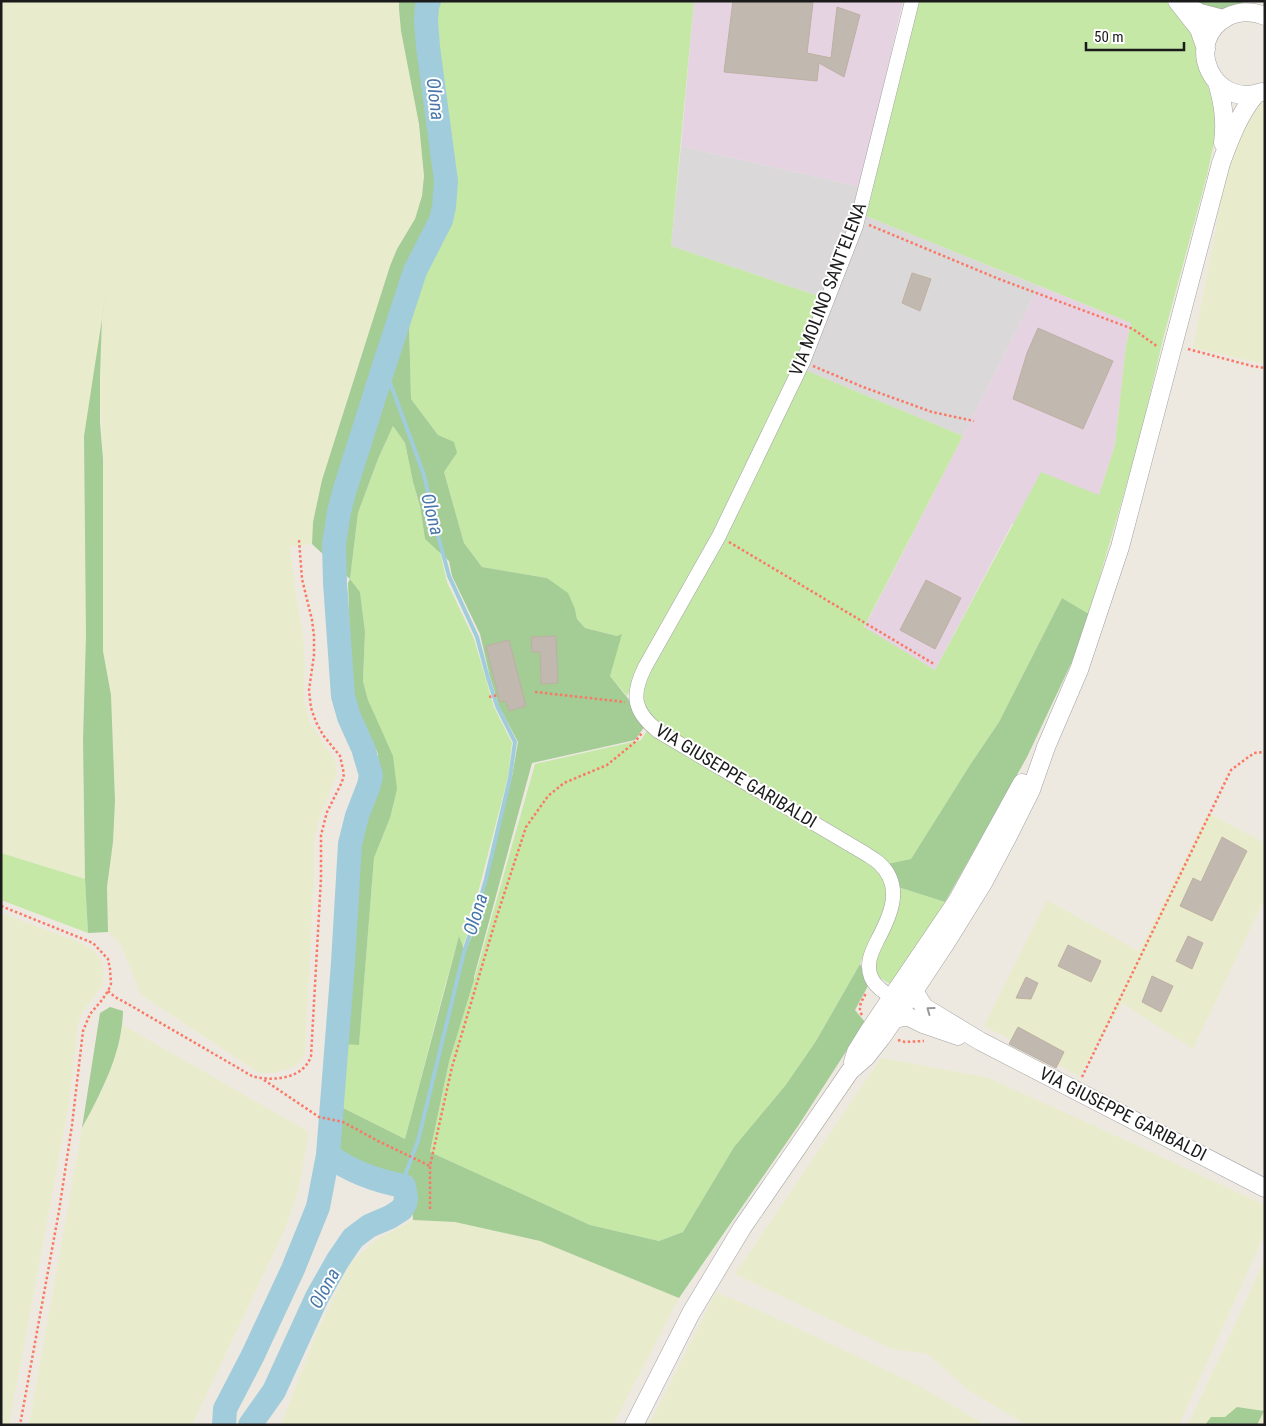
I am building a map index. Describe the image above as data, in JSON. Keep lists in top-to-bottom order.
{
  "streets": {
    "street": ["VIA MOLINO SANT'ELENA", "VIA GIUSEPPE GARIBALDI"]
  },
  "water": ["Olona"],
  "scale_bar": "50 m"
}
